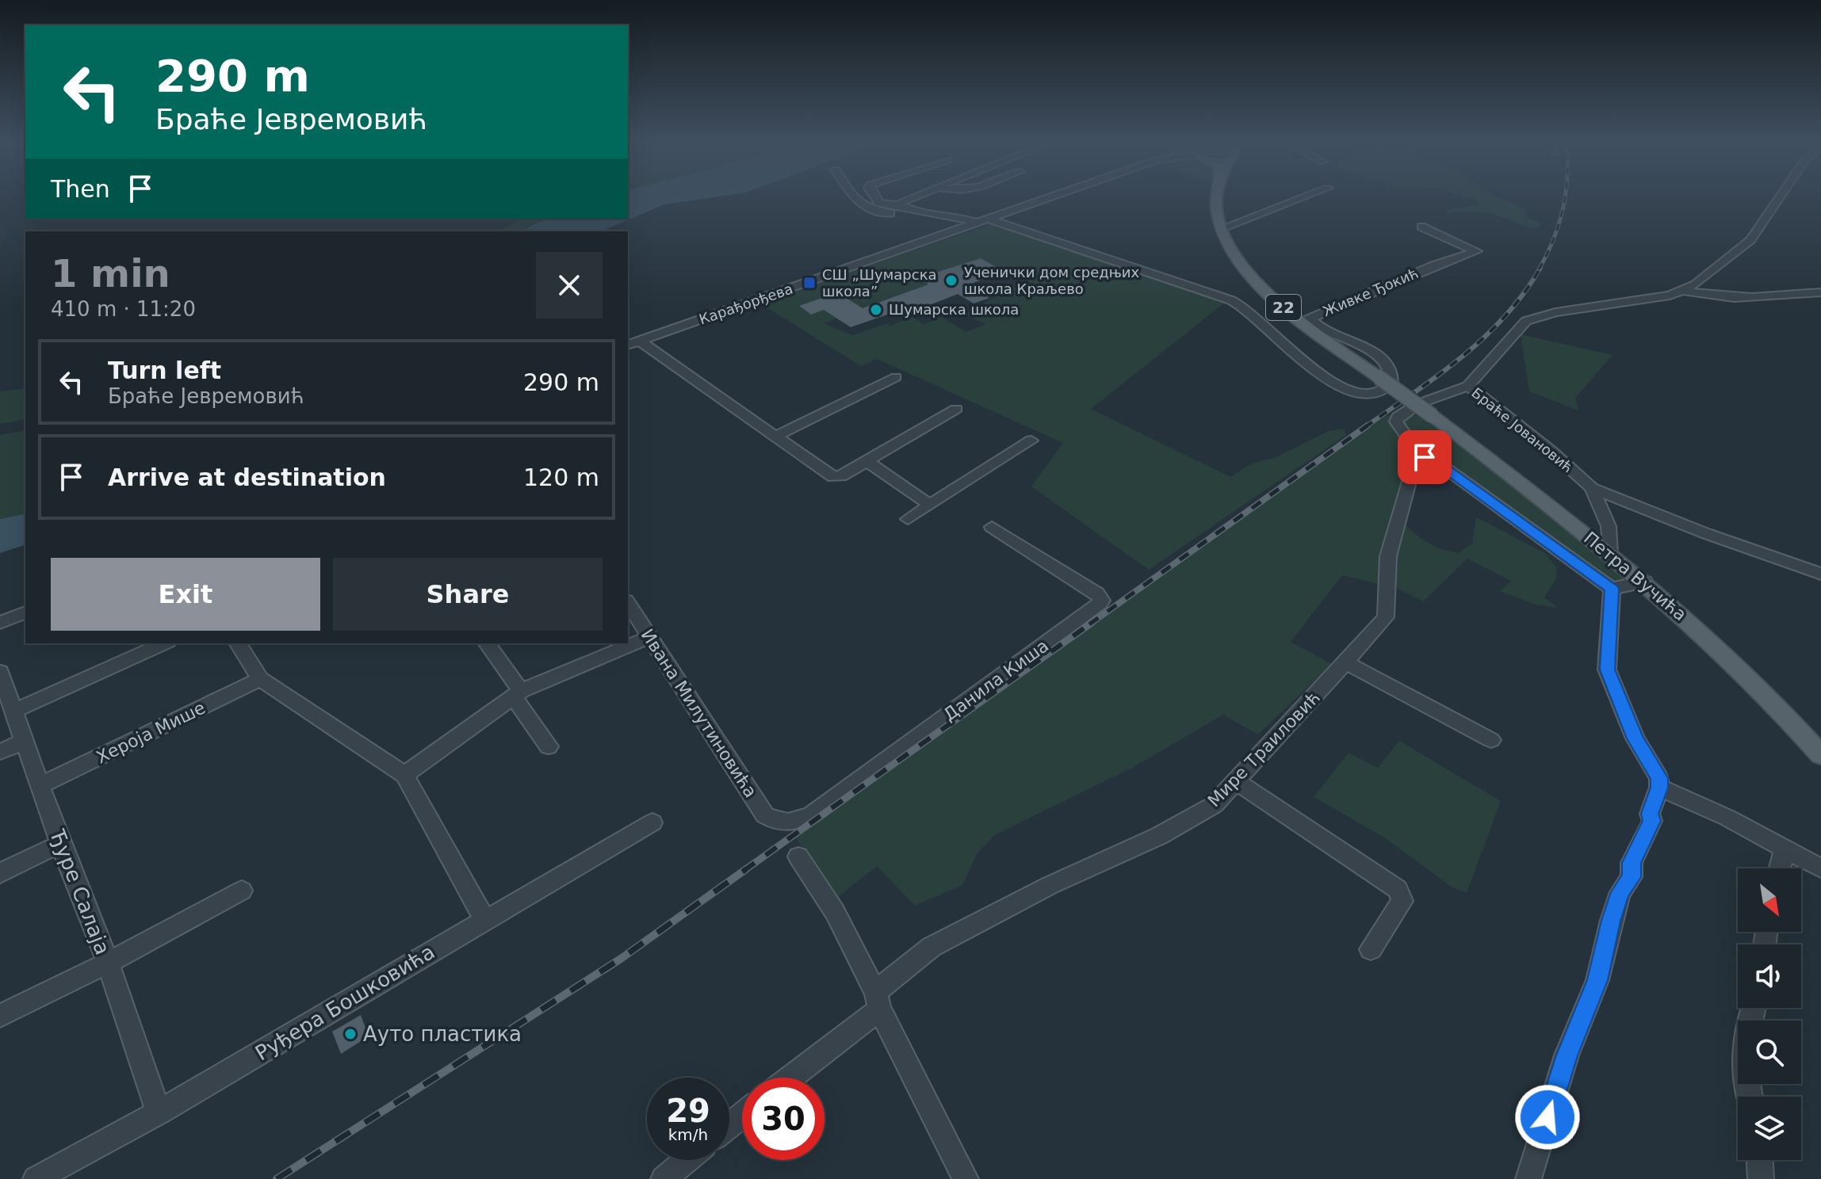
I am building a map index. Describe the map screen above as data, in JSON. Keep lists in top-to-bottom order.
{
  "streets": {
    "main road": ["22", "Петра Вучића"],
    "street": [
      "Живке Ђокић",
      "Карађорђева",
      "Браће Јовановић",
      "Данила Киша",
      "Ивана Милутиновића",
      "Хероја Мише",
      "Мире Траиловић",
      "Ђуре Салаја",
      "Руђера Бошковића"
    ]
  },
  "crossings": [
    ["Живке Ђокић", "Карађорђева"],
    ["22", "Петра Вучића"],
    ["Браће Јовановић", "Петра Вучића"],
    ["Данила Киша", "Ивана Милутиновића"],
    ["Хероја Мише", "Ђуре Салаја"],
    ["Ђуре Салаја", "Руђера Бошковића"]
  ],
  "places": {
    "other": ["Ученички дом средњих школа Краљево", "Шумарска школа", "Ауто пластика"],
    "transit": ["СШ „Шумарска школа”"]
  },
  "north": "bottom right",
  "page": {
    "turn": ["290 m", "Браће Јевремовић"],
    "then": "Then",
    "heading": ["1 min", "410 m · 11:20"],
    "list": [
      {
        "name": "Turn left",
        "note": "Браће Јевремовић",
        "value": "290 m"
      },
      {
        "name": "Arrive at destination",
        "value": "120 m"
      }
    ],
    "buttons": ["Exit", "Share"],
    "speed": "29 km/h",
    "limit": "30"
  }
}
